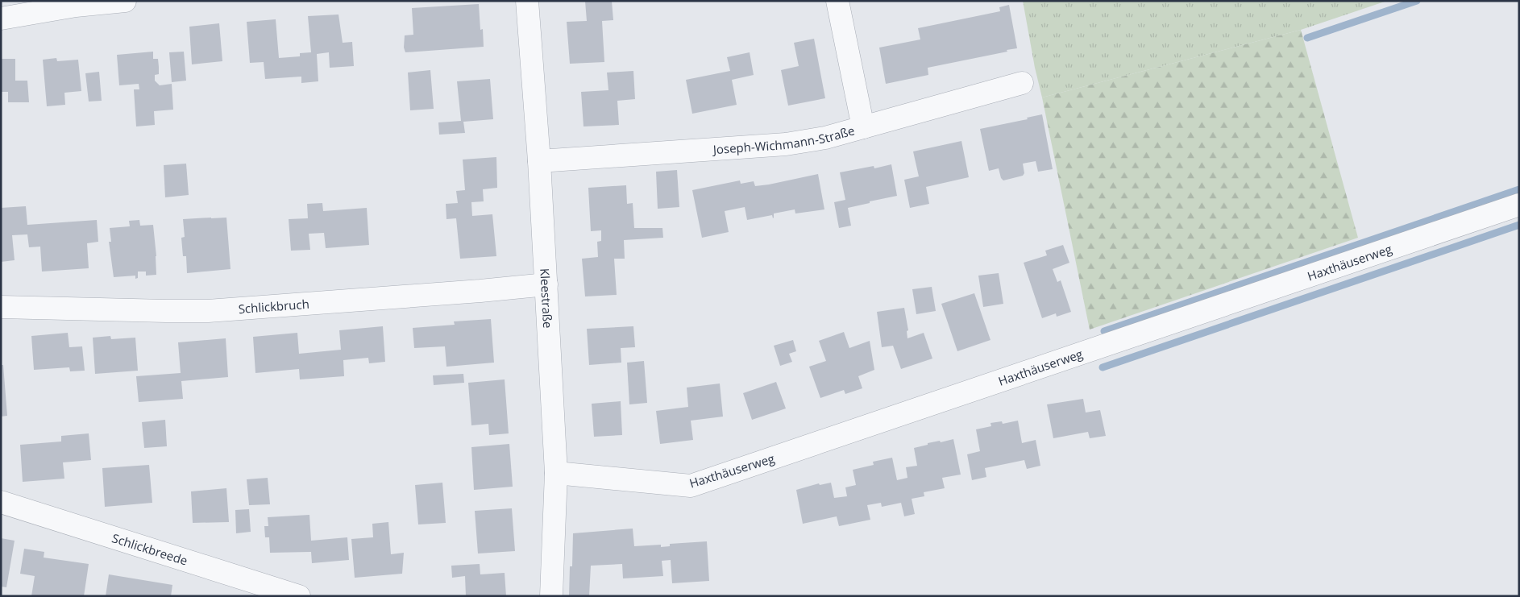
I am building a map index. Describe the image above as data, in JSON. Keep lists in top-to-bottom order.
{
  "streets": {
    "street": [
      "Joseph-Wichmann-Straße",
      "Haxthäuserweg",
      "Kleestraße",
      "Schlickbruch",
      "Schlickbreede"
    ]
  },
  "crossings": [
    ["Joseph-Wichmann-Straße", "Kleestraße"],
    ["Haxthäuserweg", "Kleestraße"],
    ["Kleestraße", "Schlickbruch"]
  ]
}
